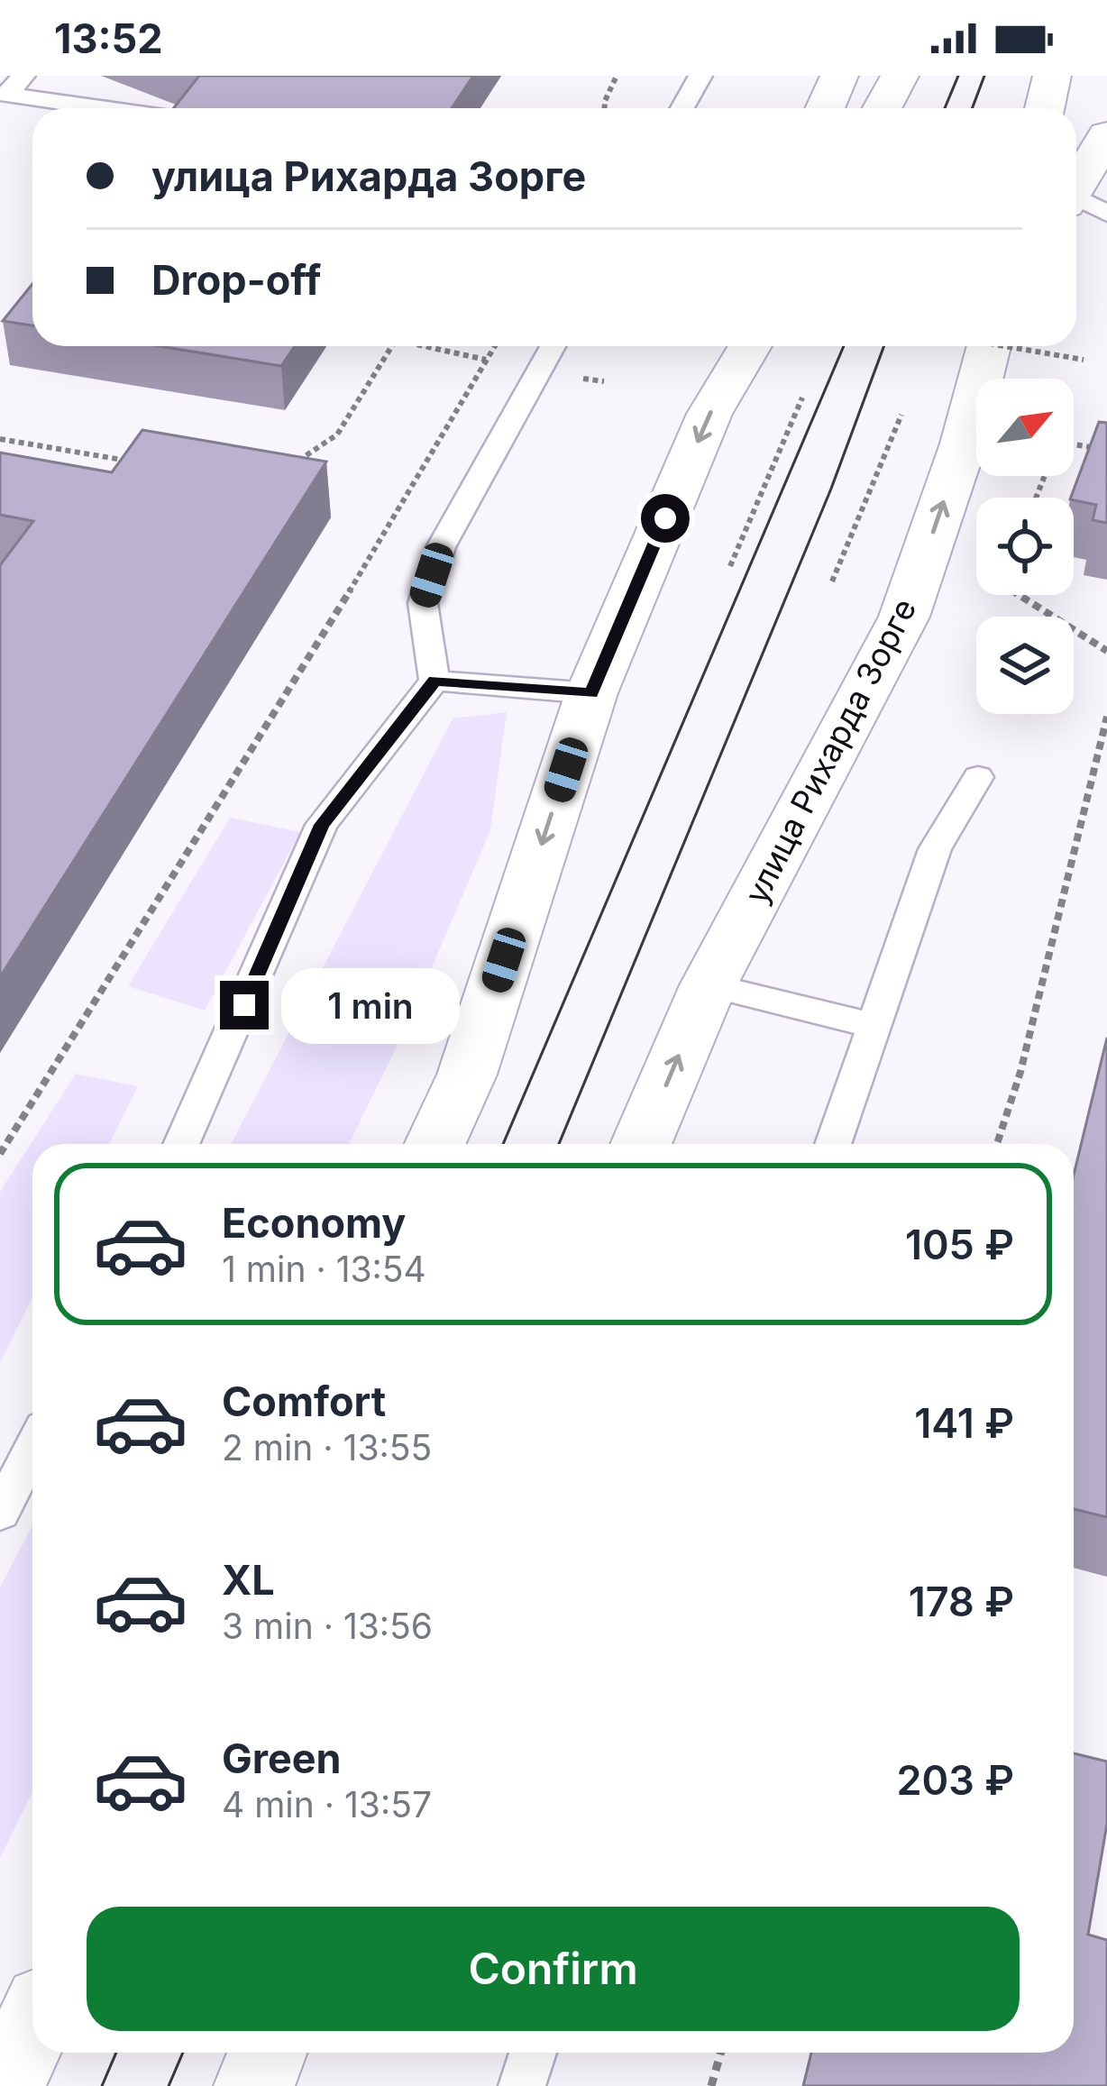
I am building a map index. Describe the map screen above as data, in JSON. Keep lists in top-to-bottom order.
{
  "streets": {
    "main road": ["улица Рихарда Зорге"]
  },
  "north": "top right",
  "page": {
    "status": "13:52",
    "banner": ["улица Рихарда Зорге", "Drop-off"],
    "bubble": "1 min",
    "list": [
      {
        "name": "Economy",
        "note": "1 min · 13:54",
        "value": "105 ₽"
      },
      {
        "name": "Comfort",
        "note": "2 min · 13:55",
        "value": "141 ₽"
      },
      {
        "name": "XL",
        "note": "3 min · 13:56",
        "value": "178 ₽"
      },
      {
        "name": "Green",
        "note": "4 min · 13:57",
        "value": "203 ₽"
      }
    ],
    "buttons": "Confirm"
  }
}
